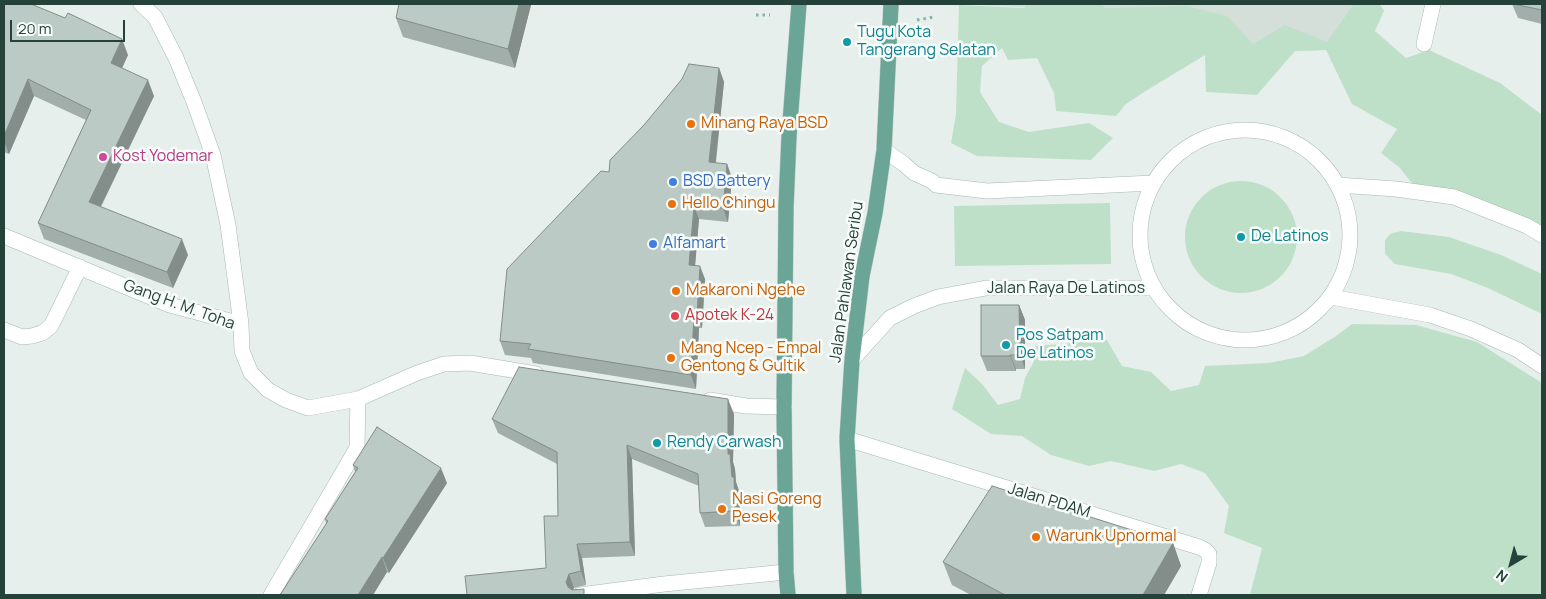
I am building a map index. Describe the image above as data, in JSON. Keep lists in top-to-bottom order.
{
  "streets": {
    "main road": ["Jalan Pahlawan Seribu"],
    "street": ["Jalan Raya De Latinos", "Gang H. M. Toha", "Jalan PDAM"]
  },
  "crossings": [
    ["Jalan Pahlawan Seribu", "Jalan Raya De Latinos"],
    ["Jalan Pahlawan Seribu", "Jalan PDAM"]
  ],
  "places": [
    "Tugu Kota Tangerang Selatan",
    "Minang Raya BSD",
    "Kost Yodemar",
    "BSD Battery",
    "Hello Chingu",
    "De Latinos",
    "Alfamart",
    "Makaroni Ngehe",
    "Apotek K-24",
    "Pos Satpam De Latinos",
    "Mang Ncep - Empal Gentong & Gultik",
    "Rendy Carwash",
    "Nasi Goreng Pesek",
    "Warunk Upnormal"
  ],
  "scale_bar": "20 m",
  "north": "bottom left"
}
